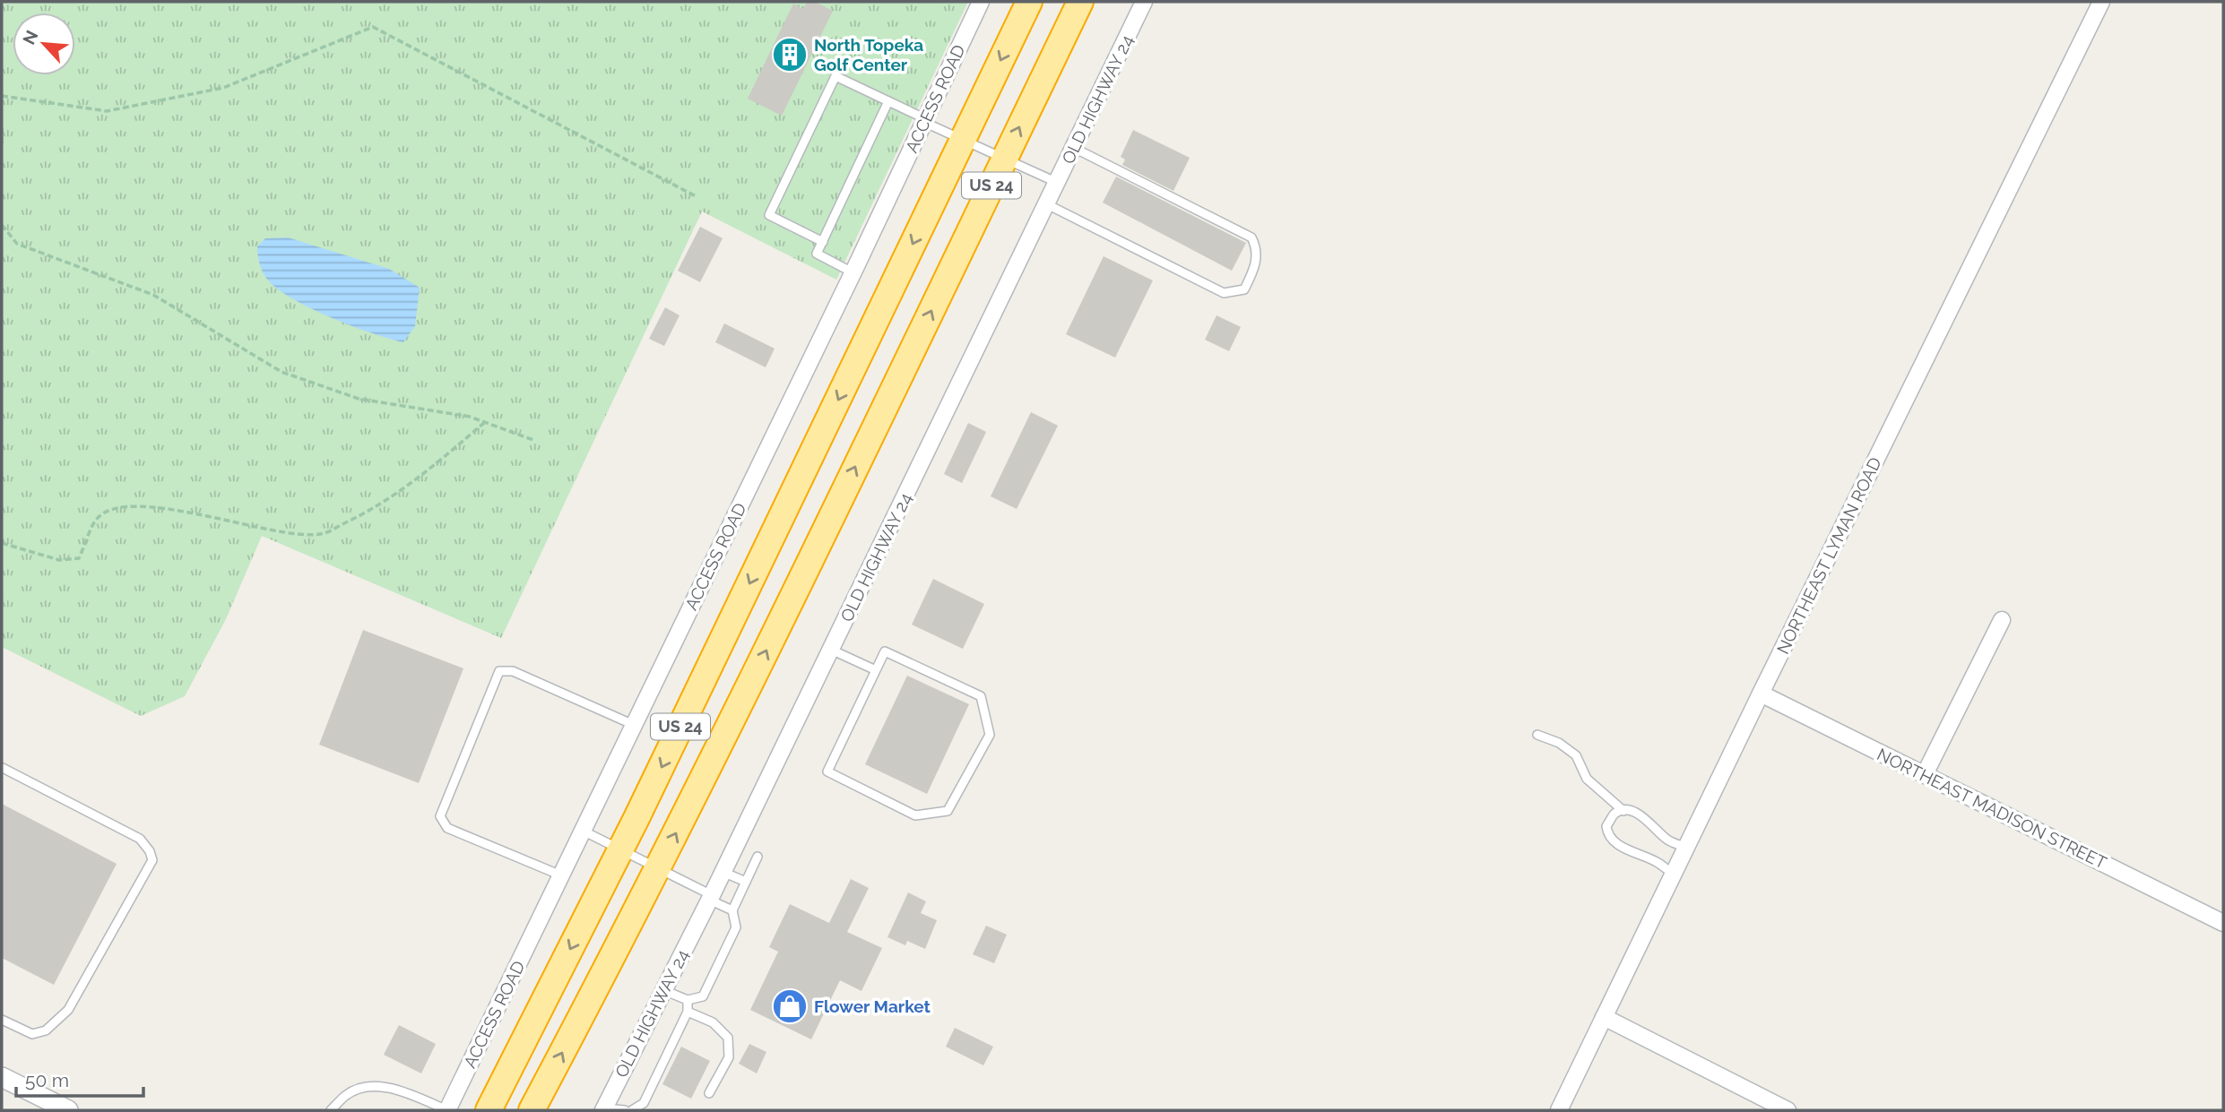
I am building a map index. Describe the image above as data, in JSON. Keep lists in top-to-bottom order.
{
  "streets": {
    "highway": ["US 24"],
    "street": [
      "ACCESS ROAD",
      "OLD HIGHWAY 24",
      "NORTHEAST LYMAN ROAD",
      "NORTHEAST MADISON STREET"
    ]
  },
  "crossings": [
    ["NORTHEAST LYMAN ROAD", "NORTHEAST MADISON STREET"]
  ],
  "places": {
    "building": ["North Topeka Golf Center"],
    "shop": ["Flower Market"]
  },
  "scale_bar": "50 m",
  "north": "top left"
}
